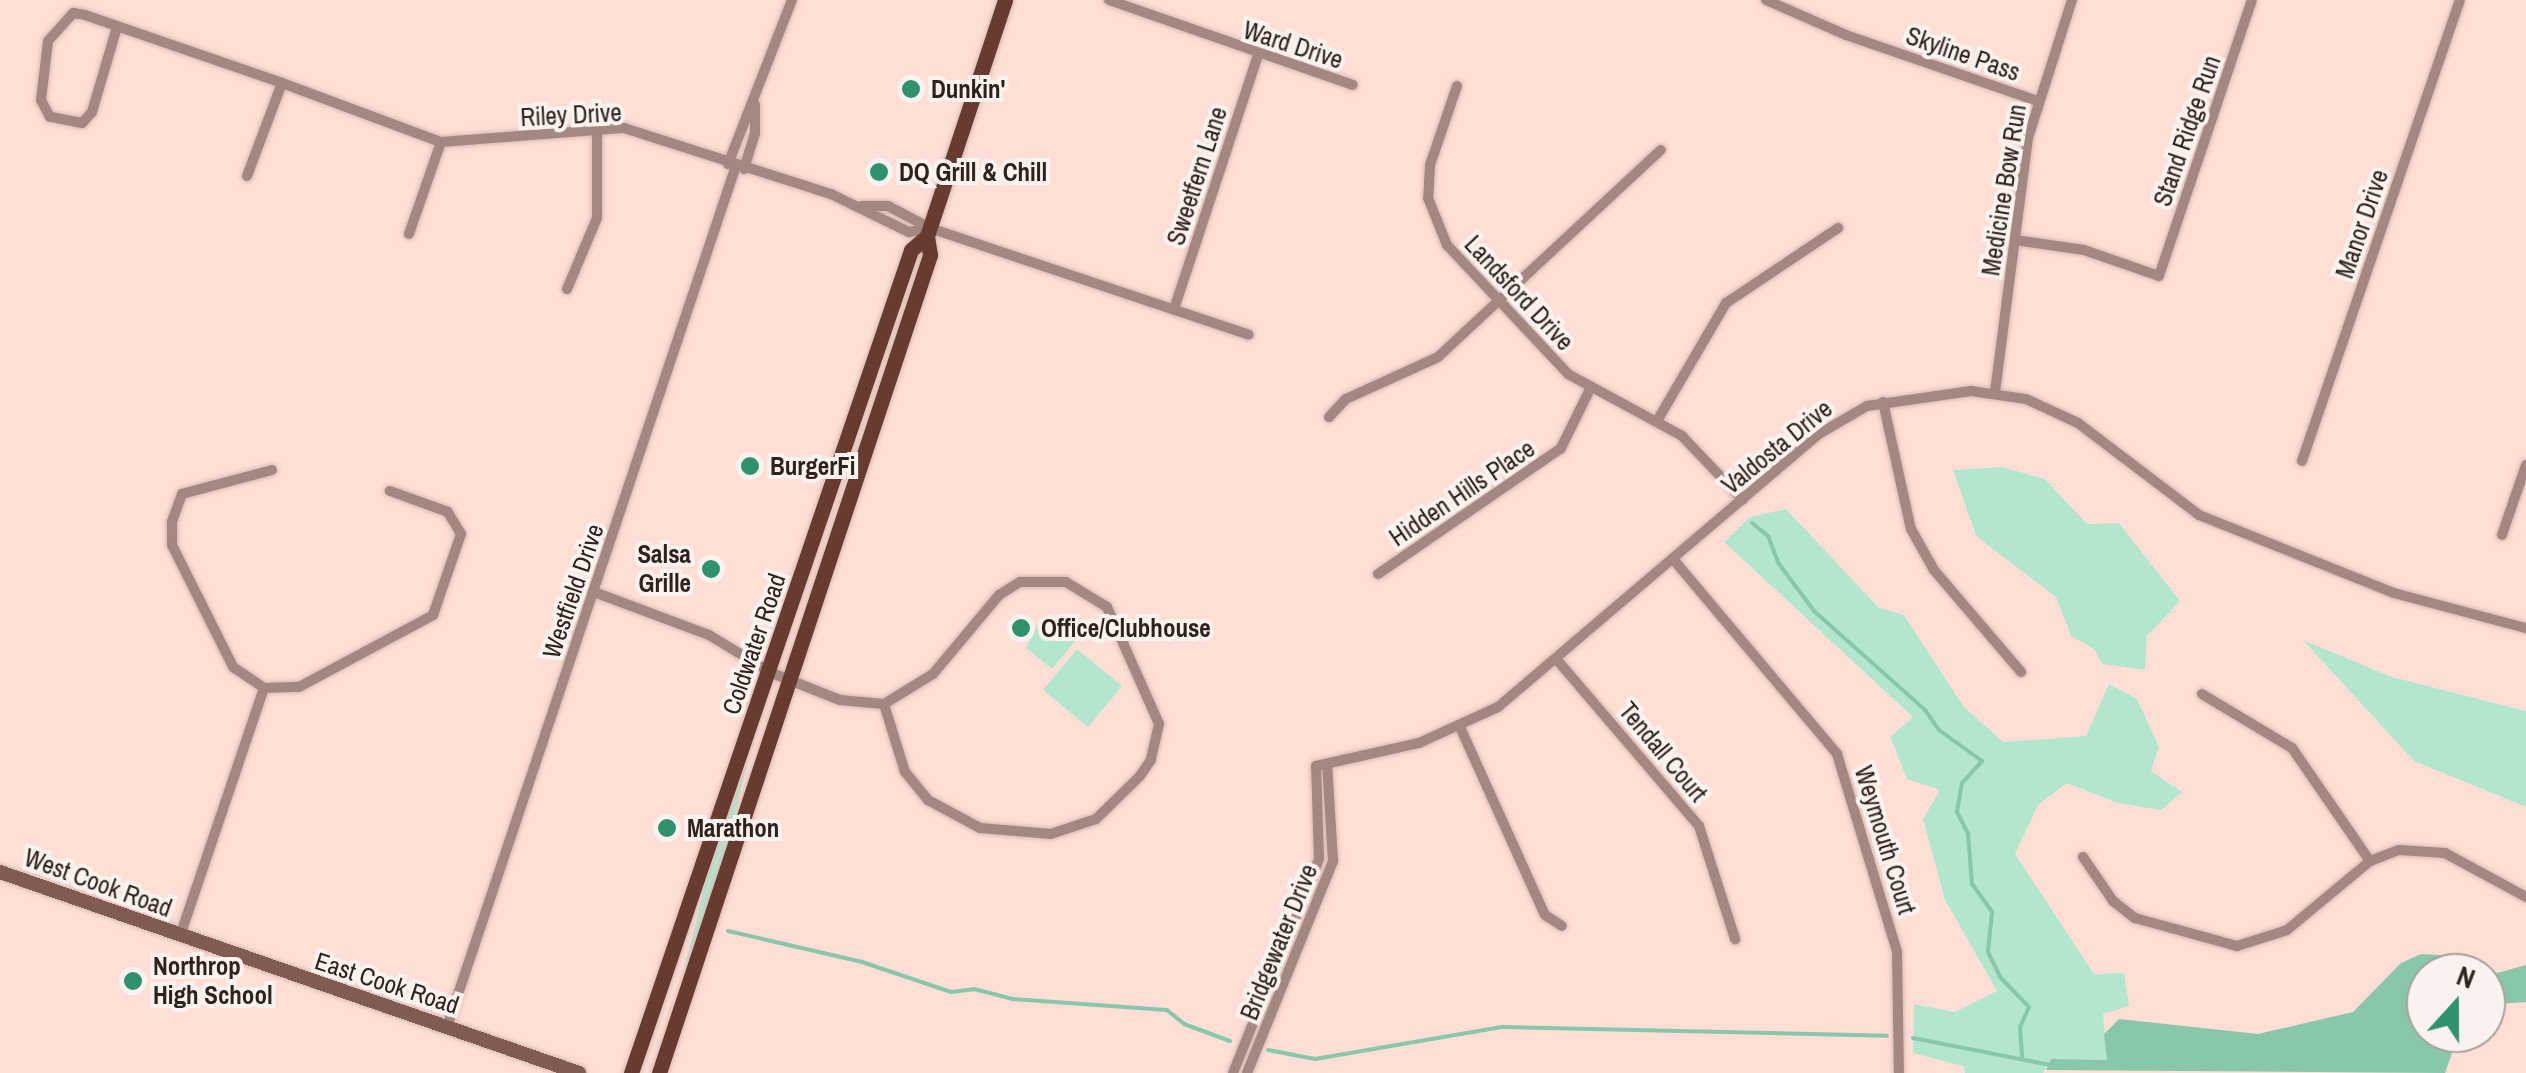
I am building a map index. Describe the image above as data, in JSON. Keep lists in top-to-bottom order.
{
  "streets": {
    "main road": ["Coldwater Road", "West Cook Road", "East Cook Road"],
    "street": [
      "Ward Drive",
      "Skyline Pass",
      "Riley Drive",
      "Stand Ridge Run",
      "Sweetfern Lane",
      "Medicine Bow Run",
      "Manor Drive",
      "Landsford Drive",
      "Valdosta Drive",
      "Hidden Hills Place",
      "Westfield Drive",
      "Tendall Court",
      "Weymouth Court",
      "Bridgewater Drive"
    ]
  },
  "crossings": [
    ["Ward Drive", "Sweetfern Lane"],
    ["Skyline Pass", "Medicine Bow Run"],
    ["Riley Drive", "Sweetfern Lane"],
    ["Riley Drive", "Westfield Drive"],
    ["Riley Drive", "Coldwater Road"],
    ["Stand Ridge Run", "Medicine Bow Run"],
    ["Medicine Bow Run", "Valdosta Drive"],
    ["Landsford Drive", "Valdosta Drive"],
    ["Landsford Drive", "Hidden Hills Place"],
    ["Valdosta Drive", "Tendall Court"],
    ["Valdosta Drive", "Weymouth Court"],
    ["Valdosta Drive", "Bridgewater Drive"],
    ["Westfield Drive", "East Cook Road"],
    ["West Cook Road", "East Cook Road"]
  ],
  "places": [
    "Dunkin'",
    "DQ Grill & Chill",
    "BurgerFi",
    "Salsa Grille",
    "Office/Clubhouse",
    "Marathon",
    "Northrop High School"
  ],
  "north": "top"
}
